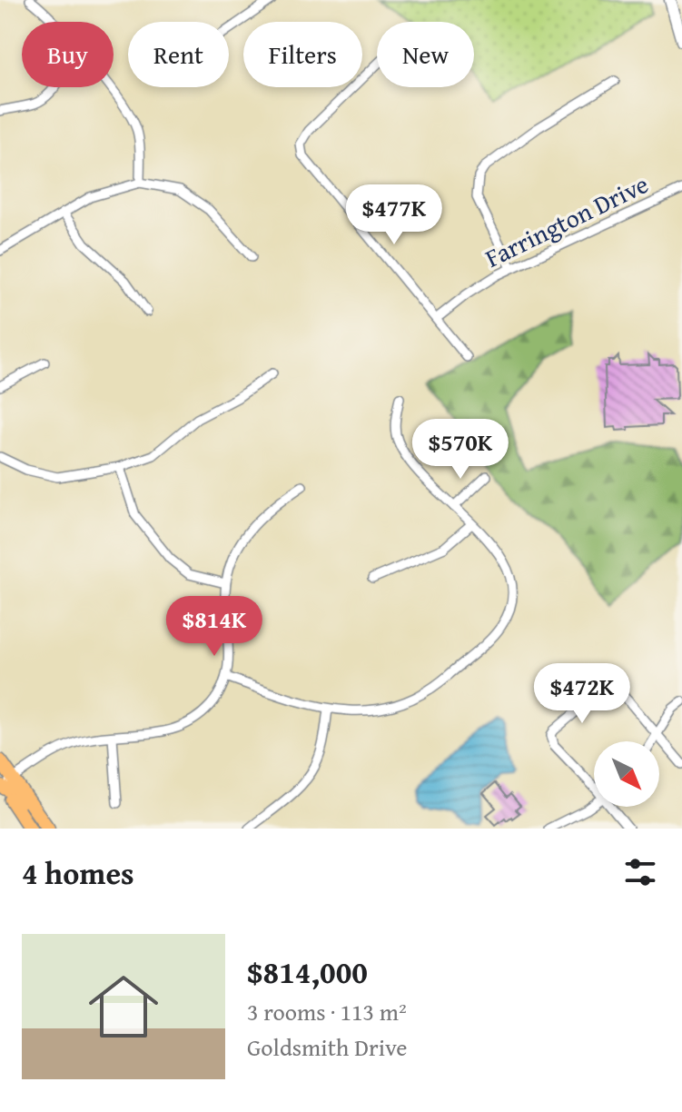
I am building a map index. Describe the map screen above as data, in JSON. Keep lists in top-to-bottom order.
{
  "streets": {
    "street": ["Farrington Drive"]
  },
  "north": "bottom right",
  "page": {
    "chip": [
      "Buy",
      "Rent",
      "Filters",
      "New"
    ],
    "price": [
      "$477K",
      "$570K",
      "$814K",
      "$472K"
    ],
    "heading": "4 homes",
    "list": [
      {
        "name": "$814,000",
        "note": "3 rooms · 113 m² · Goldsmith Drive"
      }
    ]
  }
}
